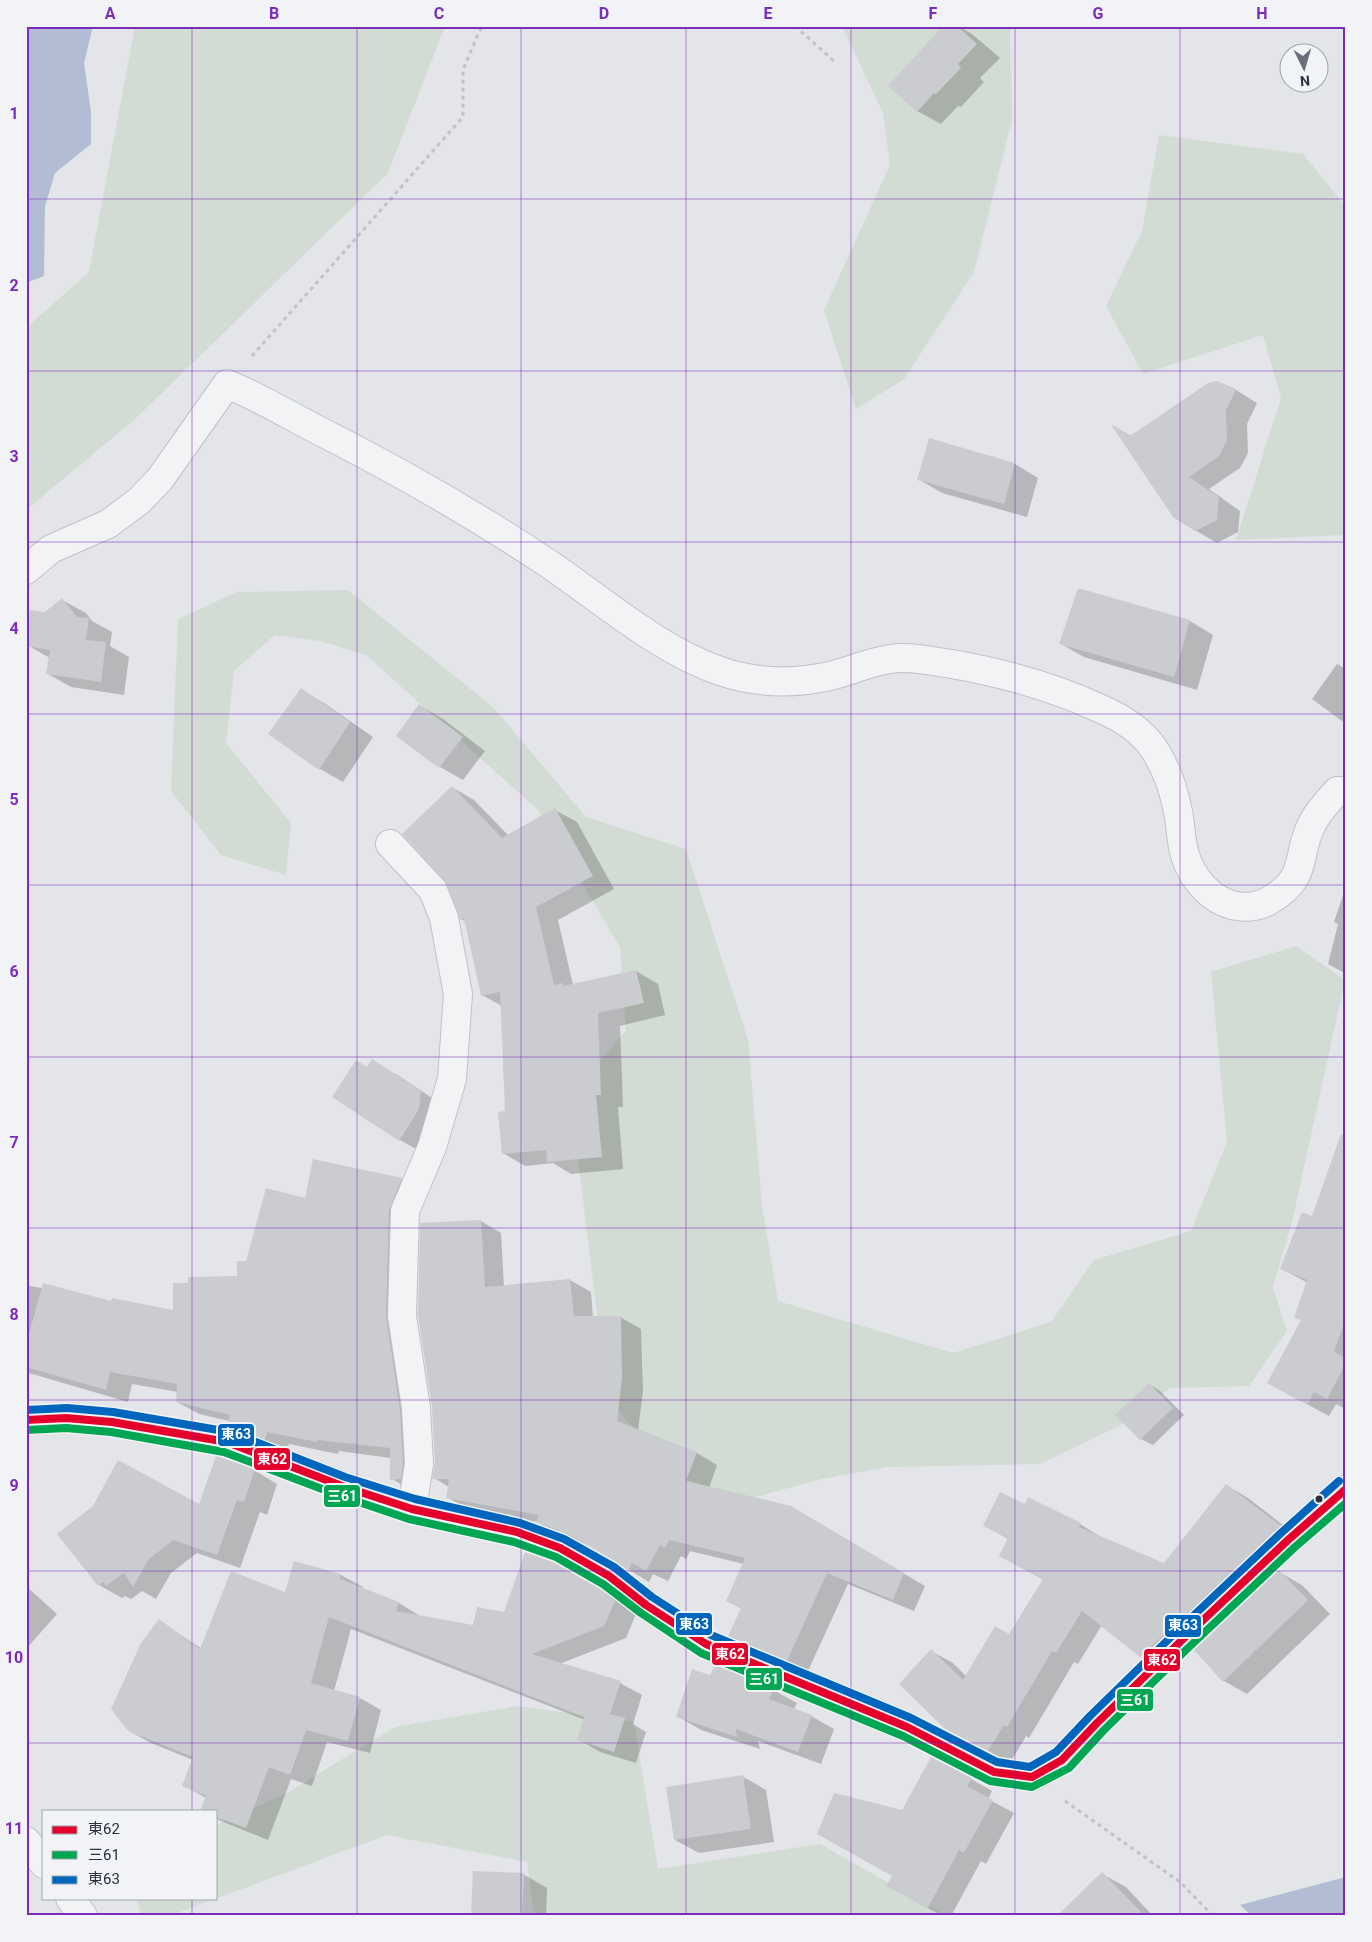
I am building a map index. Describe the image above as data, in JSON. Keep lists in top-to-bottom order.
{
  "lines": ["transit line 東63", "transit line 東62", "transit line 三61"],
  "legend": ["東62", "三61", "東63"],
  "north": "bottom",
  "grid": {
    "columns": [
      "A",
      "B",
      "C",
      "D",
      "E",
      "F",
      "G",
      "H"
    ],
    "rows": [
      "1",
      "2",
      "3",
      "4",
      "5",
      "6",
      "7",
      "8",
      "9",
      "10",
      "11"
    ]
  }
}
